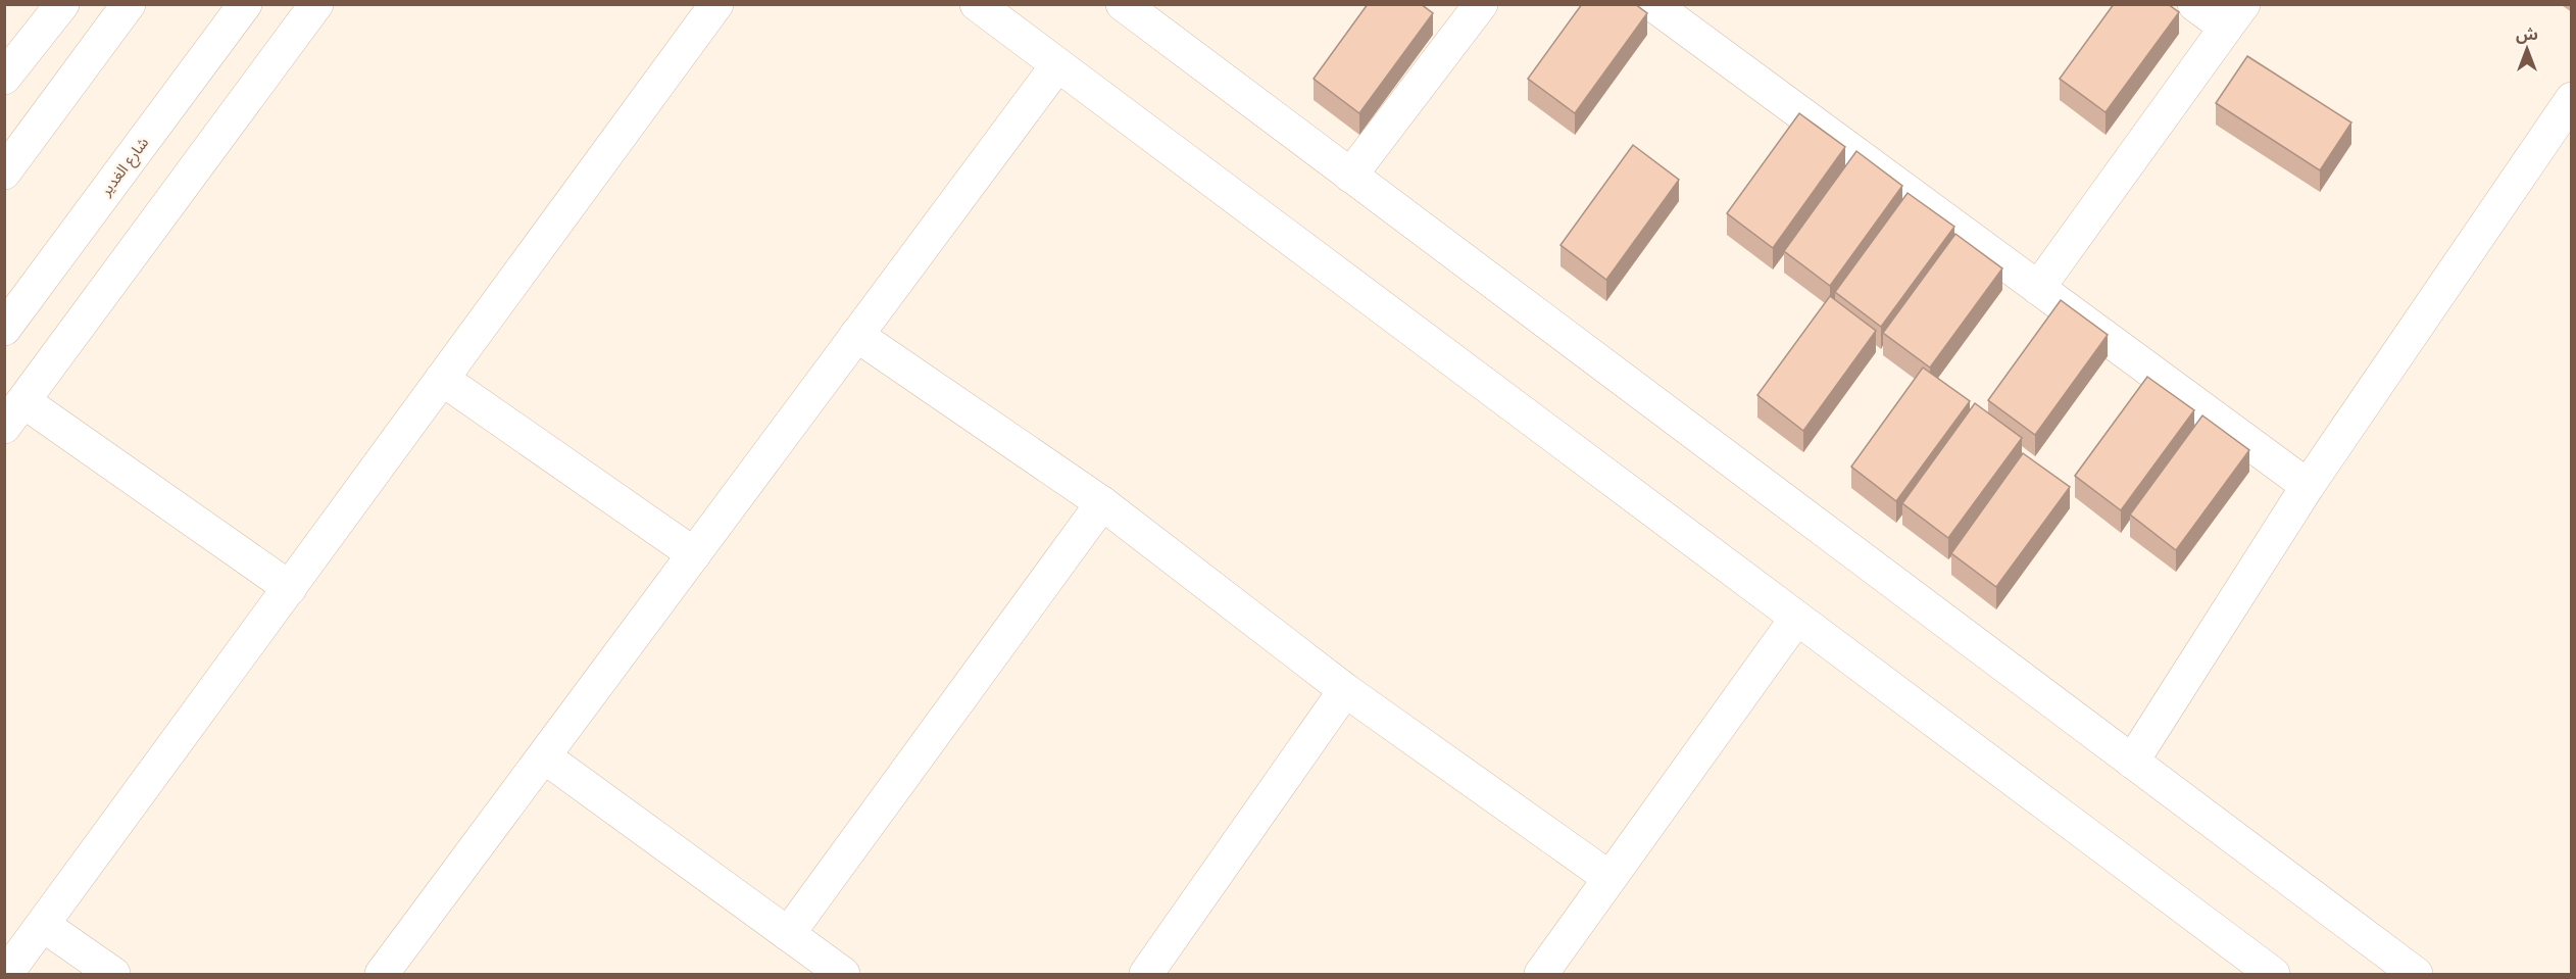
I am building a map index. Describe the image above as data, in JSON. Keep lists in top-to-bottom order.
{
  "streets": {
    "street": ["شارع الغدير"]
  },
  "north": "top"
}
